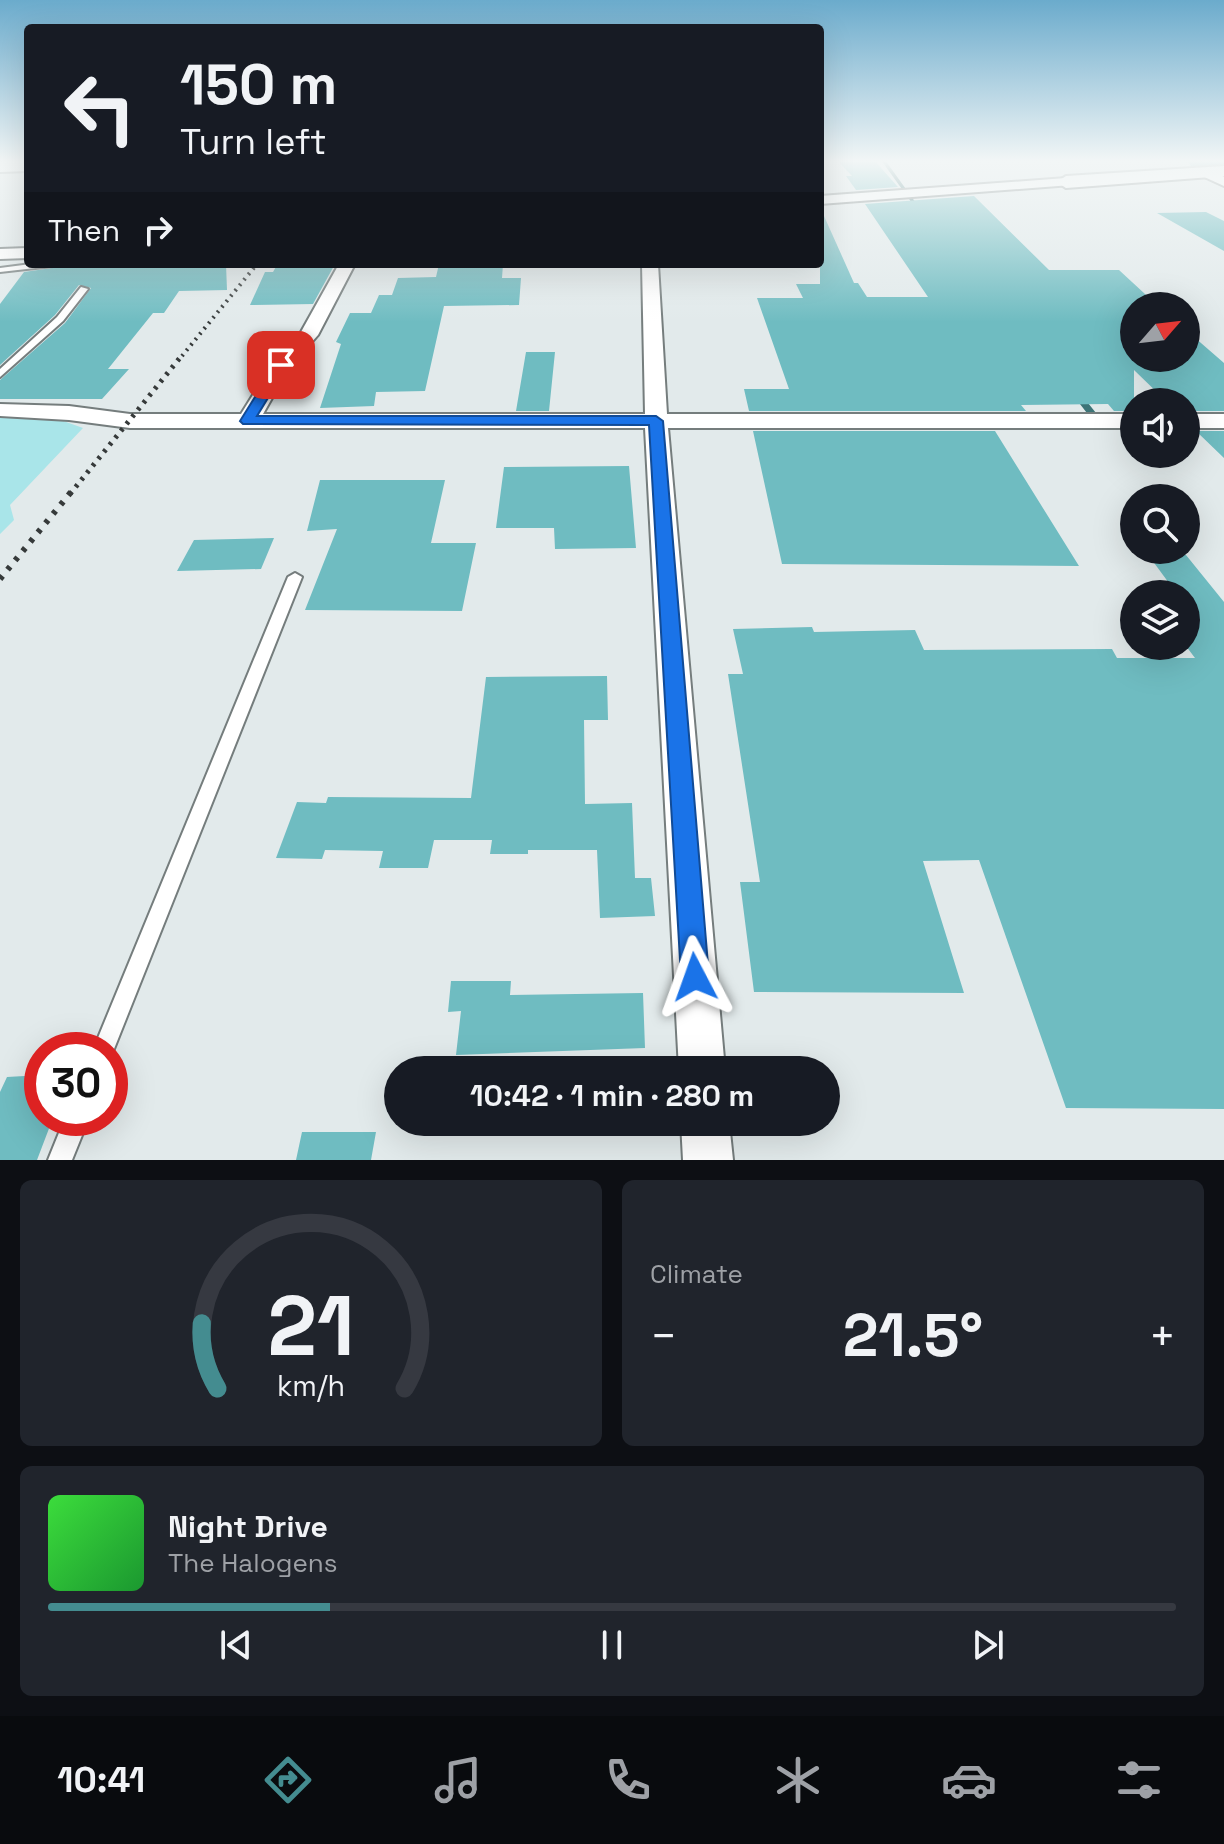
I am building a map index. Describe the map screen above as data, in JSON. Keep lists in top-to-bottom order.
{
  "north": "top right",
  "page": {
    "turn": ["150 m", "Turn left"],
    "then": "Then",
    "limit": "30",
    "trip": "10:42 · 1 min · 280 m",
    "tile": "Climate",
    "heat": ["−", "21.5°", "+"],
    "song": ["Night Drive", "The Halogens"],
    "tabs": "10:41",
    "gauge": ["21", "km/h"]
  }
}
